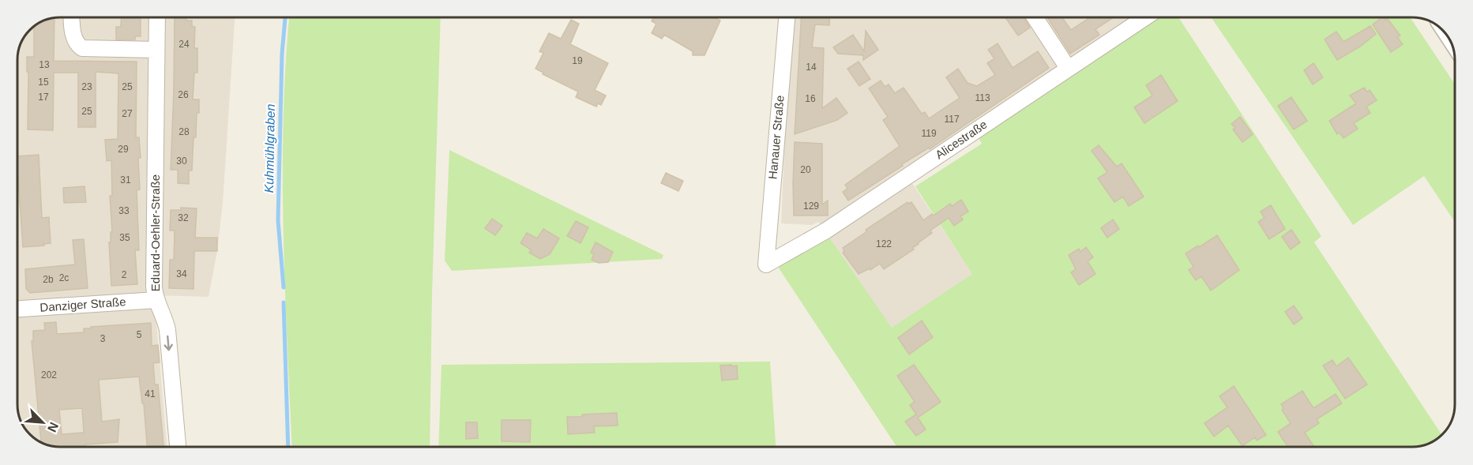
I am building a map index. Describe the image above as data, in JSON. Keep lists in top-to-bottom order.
{
  "streets": {
    "street": [
      "Hanauer Straße",
      "Alicestraße",
      "Eduard-Oehler-Straße",
      "Danziger Straße"
    ]
  },
  "crossings": [
    ["Hanauer Straße", "Alicestraße"],
    ["Eduard-Oehler-Straße", "Danziger Straße"]
  ],
  "water": ["Kuhmühlgraben"],
  "house_numbers": [
    "24",
    "19",
    "13",
    "14",
    "15",
    "23",
    "25",
    "26",
    "17",
    "113",
    "16",
    "25",
    "27",
    "117",
    "28",
    "119",
    "29",
    "30",
    "20",
    "31",
    "129",
    "33",
    "32",
    "35",
    "122",
    "34",
    "2",
    "2c",
    "2b",
    "5",
    "3",
    "202",
    "41"
  ],
  "north": "bottom right"
}
